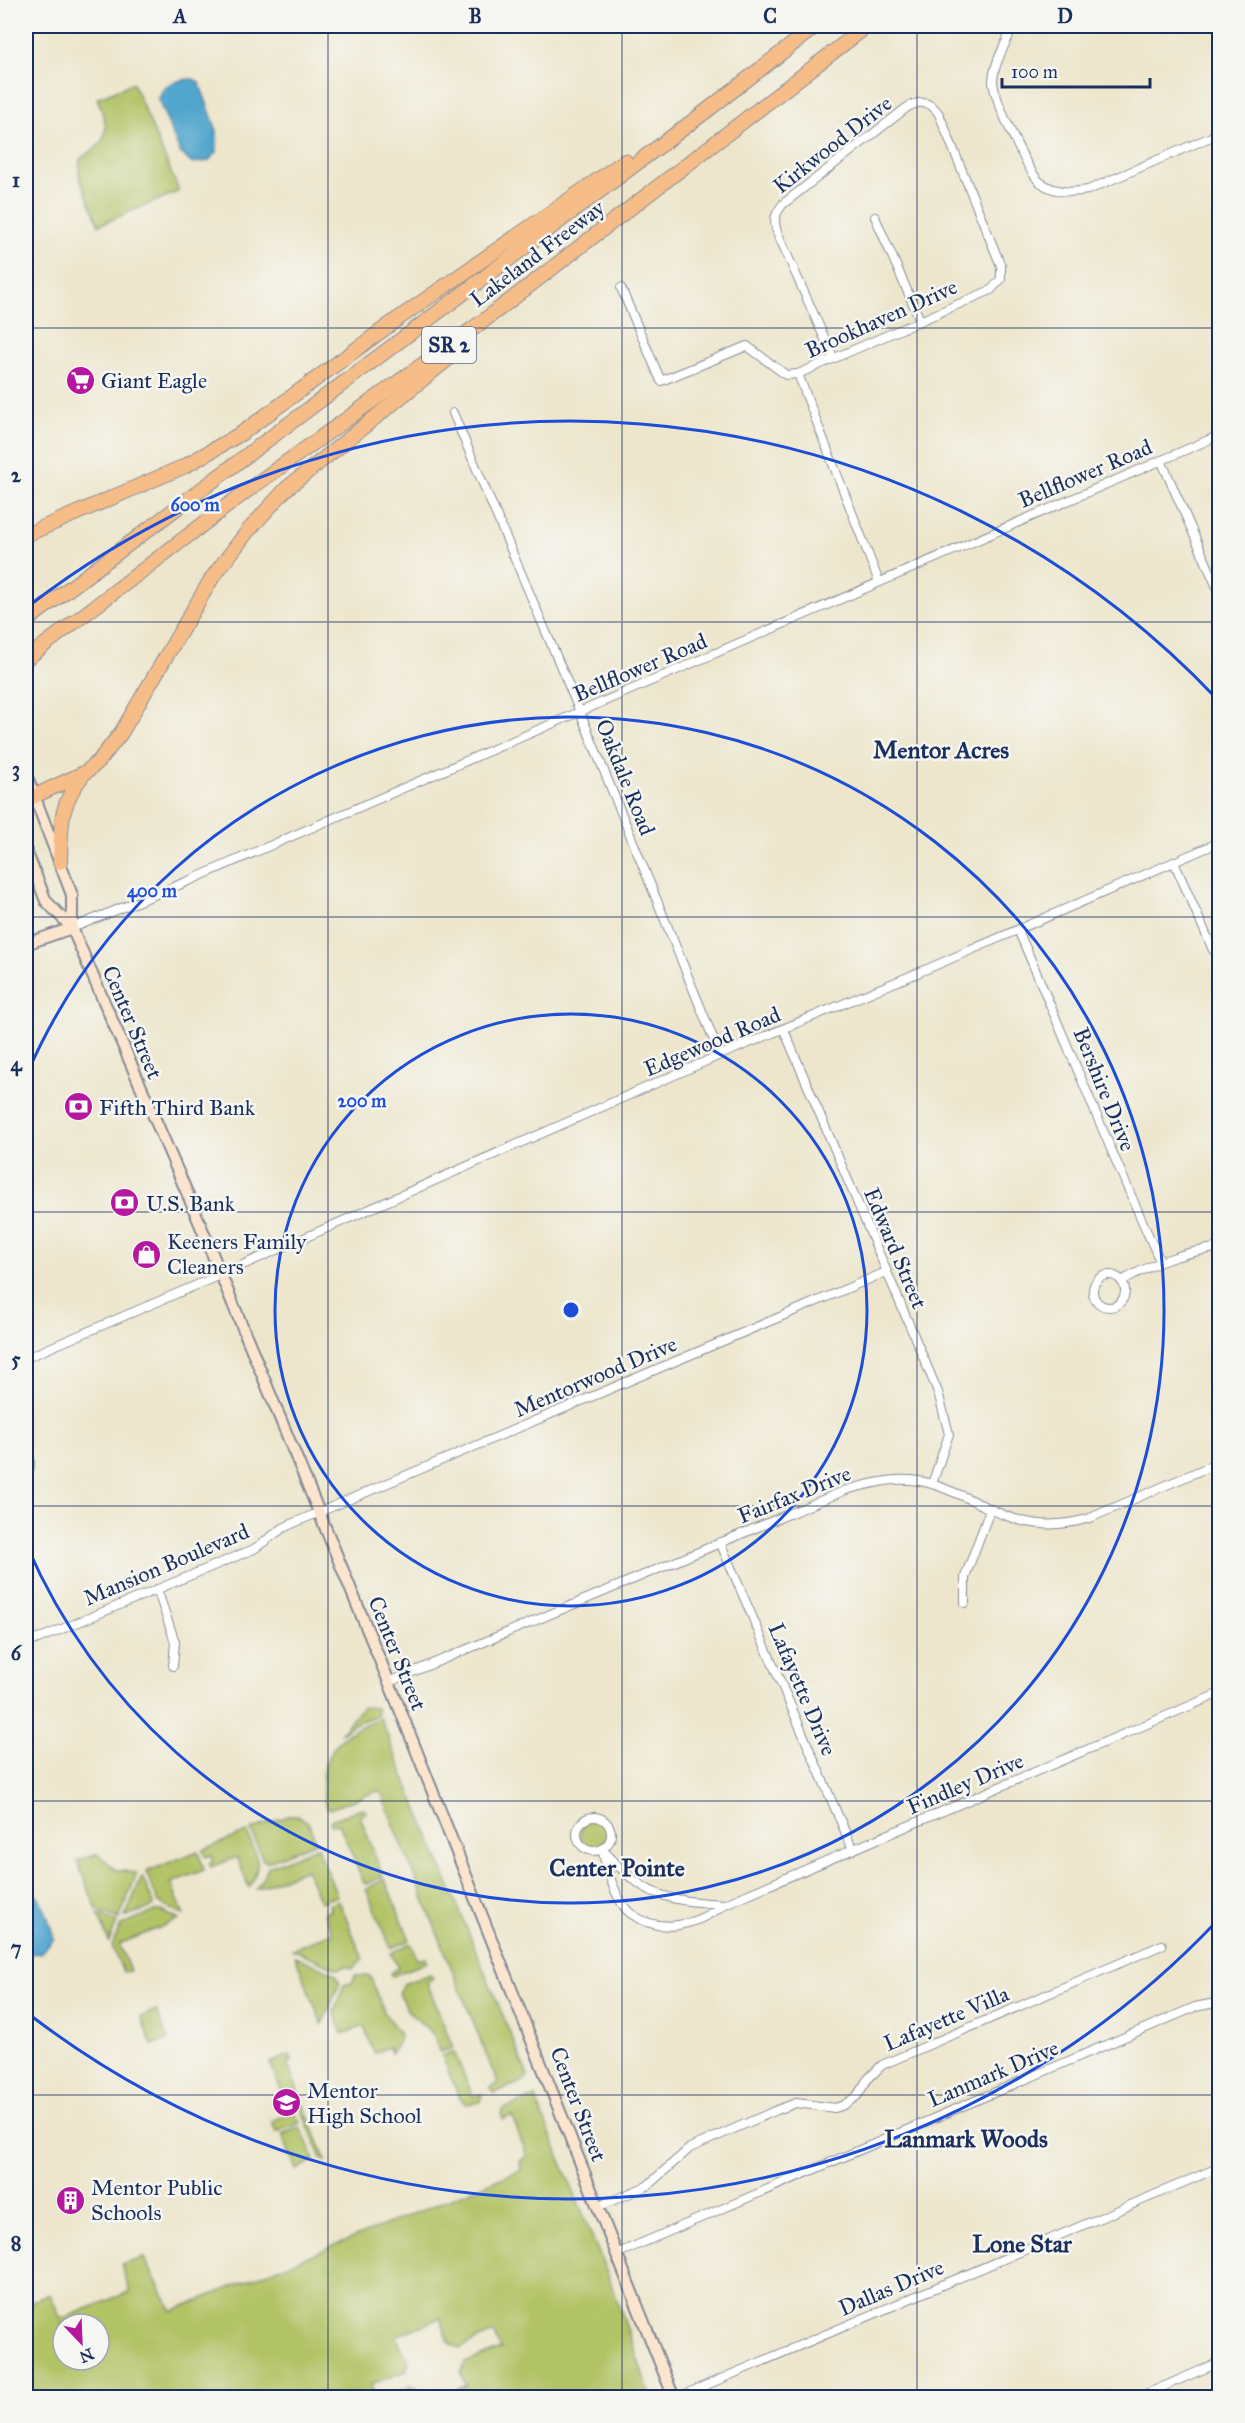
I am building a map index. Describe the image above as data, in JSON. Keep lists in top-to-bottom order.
{
  "streets": {
    "highway": ["Lakeland Freeway", "SR 2"],
    "main road": ["Center Street"],
    "street": [
      "Kirkwood Drive",
      "Brookhaven Drive",
      "Bellflower Road",
      "Oakdale Road",
      "Edgewood Road",
      "Bershire Drive",
      "Edward Street",
      "Mentorwood Drive",
      "Fairfax Drive",
      "Mansion Boulevard",
      "Lafayette Drive",
      "Findley Drive",
      "Lafayette Villa",
      "Lanmark Drive",
      "Dallas Drive"
    ]
  },
  "crossings": [
    ["Kirkwood Drive", "Brookhaven Drive"],
    ["Brookhaven Drive", "Bellflower Road"],
    ["Bellflower Road", "Oakdale Road"],
    ["Bellflower Road", "Center Street"],
    ["Oakdale Road", "Edgewood Road"],
    ["Center Street", "Edgewood Road"],
    ["Center Street", "Mentorwood Drive"],
    ["Center Street", "Fairfax Drive"],
    ["Center Street", "Mansion Boulevard"],
    ["Center Street", "Lafayette Villa"],
    ["Center Street", "Lanmark Drive"],
    ["Center Street", "Dallas Drive"],
    ["Edgewood Road", "Bershire Drive"],
    ["Edgewood Road", "Edward Street"],
    ["Edward Street", "Mentorwood Drive"],
    ["Edward Street", "Fairfax Drive"],
    ["Mentorwood Drive", "Mansion Boulevard"],
    ["Fairfax Drive", "Lafayette Drive"],
    ["Lafayette Drive", "Findley Drive"]
  ],
  "districts": [
    "Mentor Acres",
    "Center Pointe",
    "Lanmark Woods",
    "Lone Star"
  ],
  "places": {
    "supermarket": ["Giant Eagle"],
    "bank": ["Fifth Third Bank", "U.S. Bank"],
    "shop": ["Keeners Family Cleaners"],
    "school or university": ["Mentor High School"],
    "building": ["Mentor Public Schools"]
  },
  "scale_bar": "100 m",
  "north": "bottom right",
  "grid": {
    "columns": [
      "A",
      "B",
      "C",
      "D"
    ],
    "rows": [
      "1",
      "2",
      "3",
      "4",
      "5",
      "6",
      "7",
      "8"
    ]
  },
  "rings": ["600 m", "400 m", "200 m"]
}
